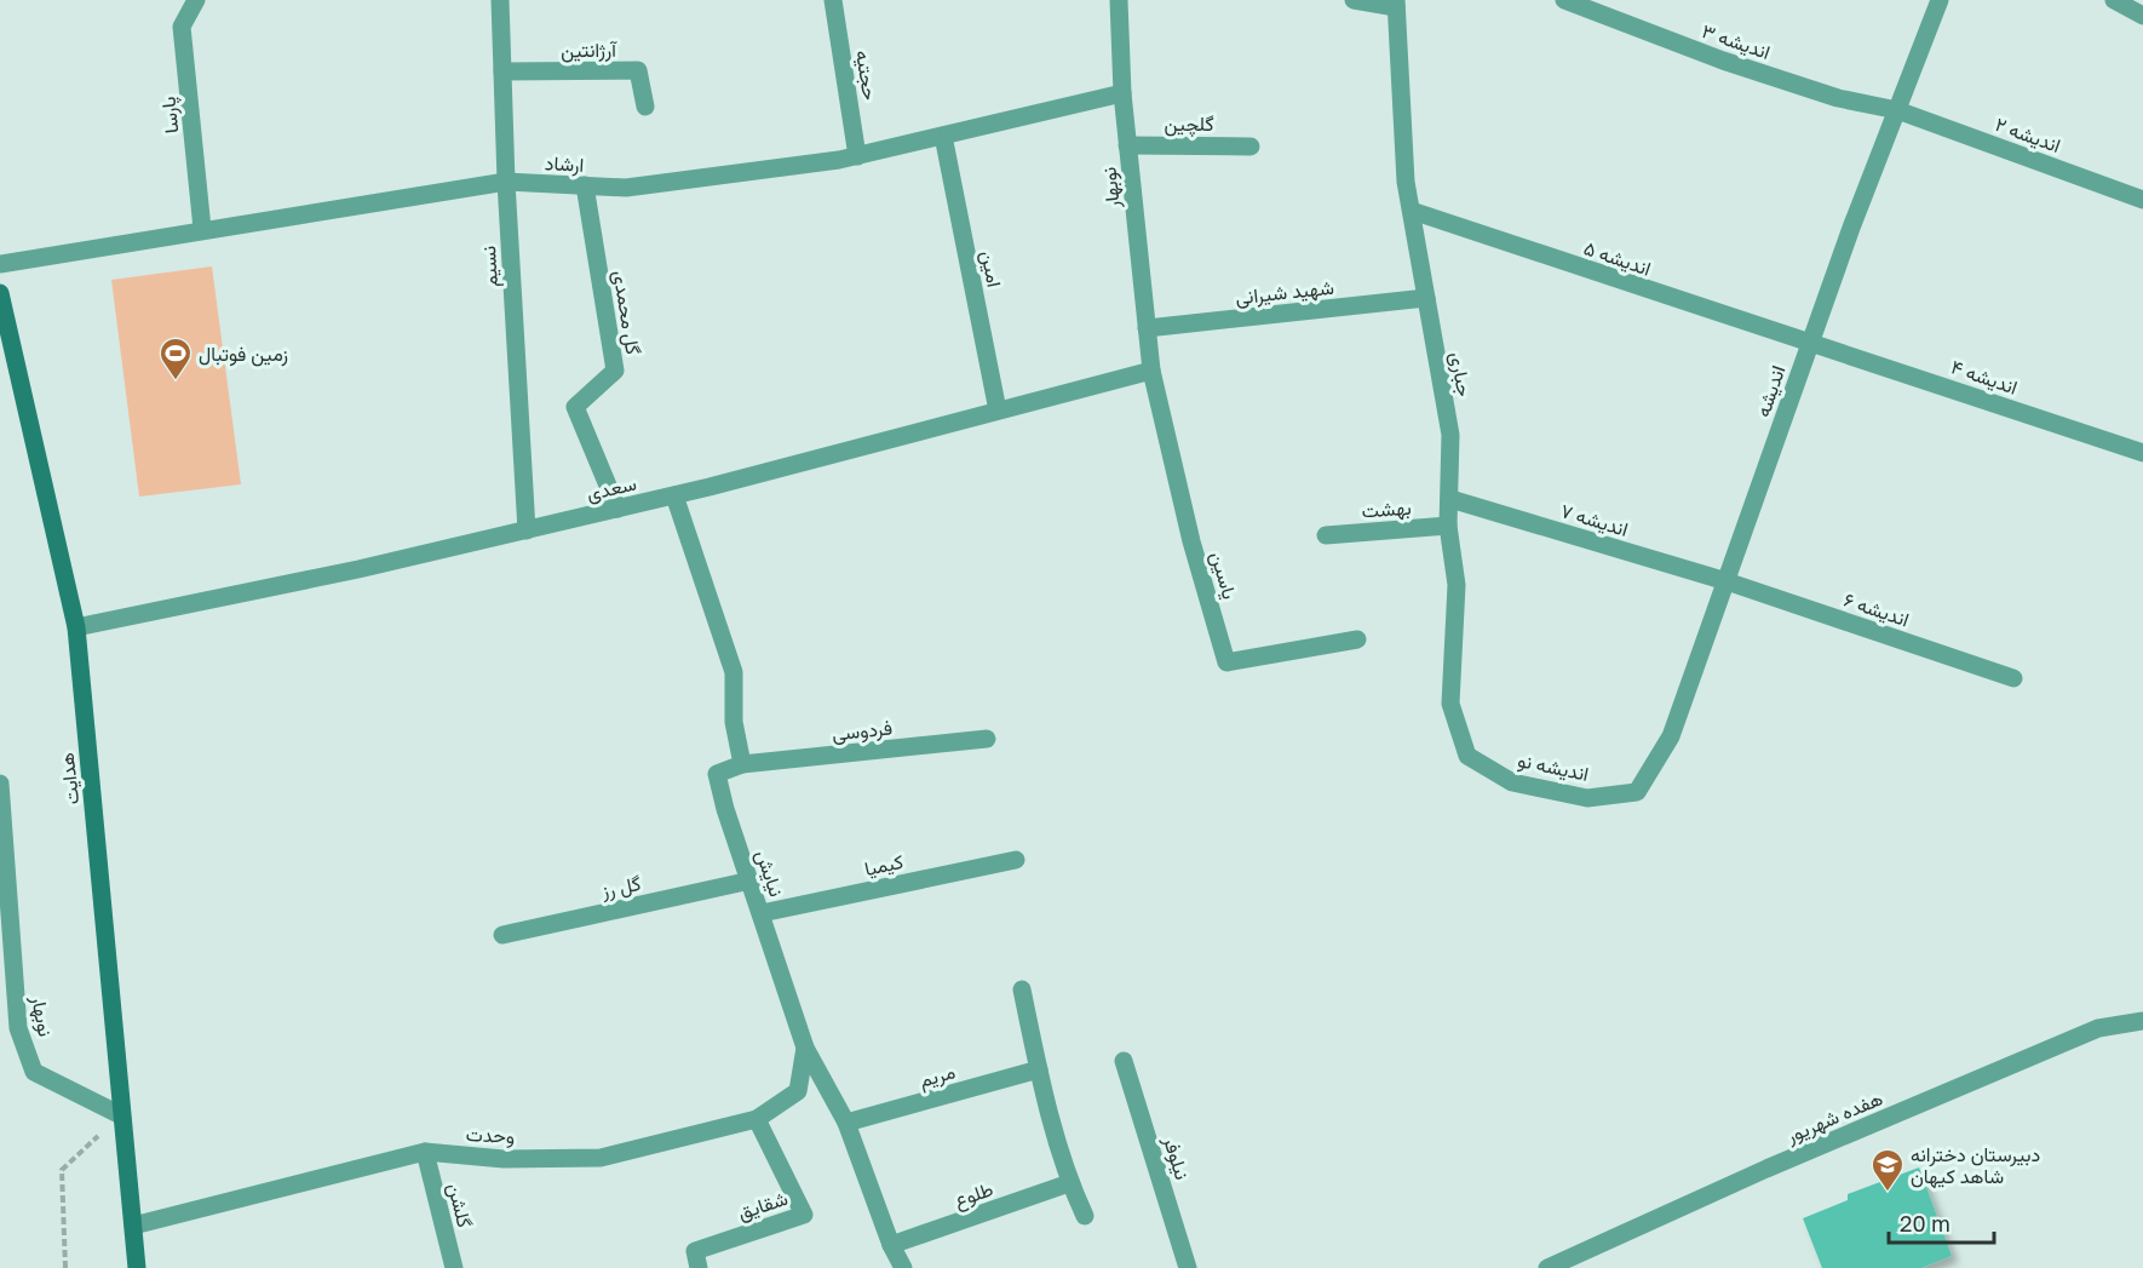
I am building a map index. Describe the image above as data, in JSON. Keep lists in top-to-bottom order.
{
  "streets": {
    "main road": ["هدایت"],
    "street": [
      "اندیشه ۳",
      "آرژانتین",
      "حجتیه",
      "پارسا",
      "گلچین",
      "اندیشه ۲",
      "ارشاد",
      "نوبهار",
      "اندیشه ۵",
      "نسیم",
      "امین",
      "شهید شیرانی",
      "گل محمدی",
      "جباری",
      "اندیشه ۴",
      "اندیشه",
      "سعدی",
      "بهشت",
      "اندیشه ۷",
      "یاسین",
      "اندیشه ۶",
      "فردوسی",
      "اندیشه نو",
      "کیمیا",
      "نیایش",
      "گل رز",
      "مریم",
      "هفده شهریور",
      "وحدت",
      "نیلوفر",
      "طلوع",
      "گلشن",
      "شقایق"
    ]
  },
  "crossings": [
    ["اندیشه ۳", "اندیشه ۲"],
    ["اندیشه ۳", "اندیشه"],
    ["آرژانتین", "نسیم"],
    ["حجتیه", "ارشاد"],
    ["پارسا", "ارشاد"],
    ["گلچین", "نوبهار"],
    ["اندیشه ۲", "اندیشه"],
    ["ارشاد", "نوبهار"],
    ["ارشاد", "نسیم"],
    ["ارشاد", "امین"],
    ["ارشاد", "گل محمدی"],
    ["نوبهار", "شهید شیرانی"],
    ["نوبهار", "سعدی"],
    ["نوبهار", "یاسین"],
    ["نوبهار", "هدایت"],
    ["اندیشه ۵", "جباری"],
    ["اندیشه ۵", "اندیشه ۴"],
    ["اندیشه ۵", "اندیشه"],
    ["نسیم", "سعدی"],
    ["امین", "سعدی"],
    ["شهید شیرانی", "جباری"],
    ["گل محمدی", "سعدی"],
    ["جباری", "بهشت"],
    ["جباری", "اندیشه ۷"],
    ["جباری", "اندیشه نو"],
    ["اندیشه ۴", "اندیشه"],
    ["اندیشه", "اندیشه ۷"],
    ["اندیشه", "اندیشه ۶"],
    ["اندیشه", "اندیشه نو"],
    ["سعدی", "یاسین"],
    ["سعدی", "هدایت"],
    ["اندیشه ۷", "اندیشه ۶"],
    ["فردوسی", "نیایش"],
    ["هدایت", "وحدت"],
    ["کیمیا", "نیایش"],
    ["نیایش", "گل رز"],
    ["نیایش", "مریم"],
    ["نیایش", "وحدت"],
    ["نیایش", "طلوع"],
    ["وحدت", "گلشن"],
    ["وحدت", "شقایق"]
  ],
  "places": {
    "sports": ["زمین فوتبال"],
    "school or university": ["دبیرستان دخترانه شاهد کیهان"]
  },
  "scale_bar": "20 m"
}
